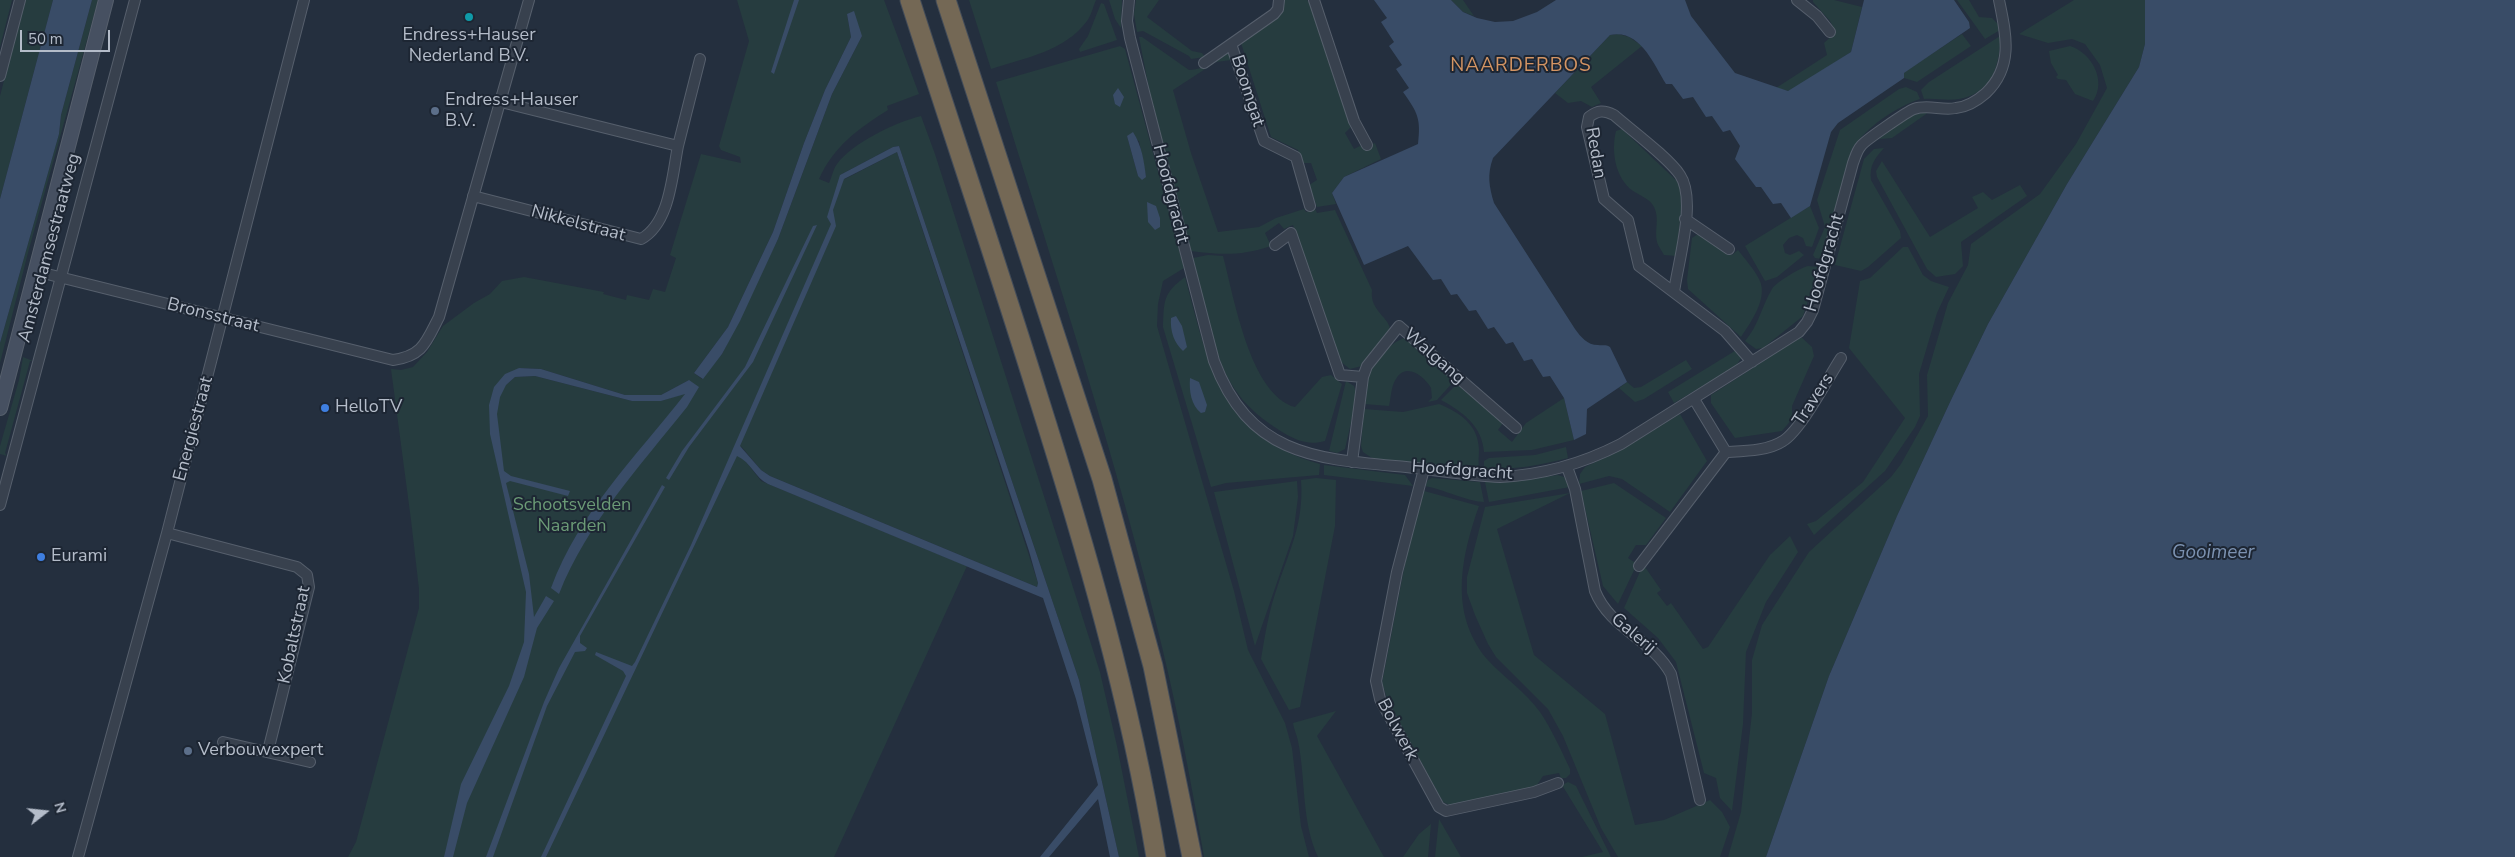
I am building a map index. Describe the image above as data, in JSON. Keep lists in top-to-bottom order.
{
  "streets": {
    "street": [
      "Boomgat",
      "Redan",
      "Hoofdgracht",
      "Nikkelstraat",
      "Amsterdamsestraatweg",
      "Bronsstraat",
      "Walgang",
      "Travers",
      "Energiestraat",
      "Galerij",
      "Kobaltstraat",
      "Bolwerk"
    ]
  },
  "crossings": [
    ["Redan", "Hoofdgracht"],
    ["Hoofdgracht", "Walgang"],
    ["Hoofdgracht", "Galerij"],
    ["Hoofdgracht", "Bolwerk"],
    ["Nikkelstraat", "Bronsstraat"],
    ["Amsterdamsestraatweg", "Bronsstraat"],
    ["Bronsstraat", "Energiestraat"],
    ["Energiestraat", "Kobaltstraat"]
  ],
  "districts": ["NAARDERBOS"],
  "water": ["Gooimeer"],
  "parks": ["Schootsvelden Naarden"],
  "places": [
    "Endress+Hauser Nederland B.V.",
    "Endress+Hauser B.V.",
    "HelloTV",
    "Eurami",
    "Verbouwexpert"
  ],
  "scale_bar": "50 m",
  "north": "right"
}
